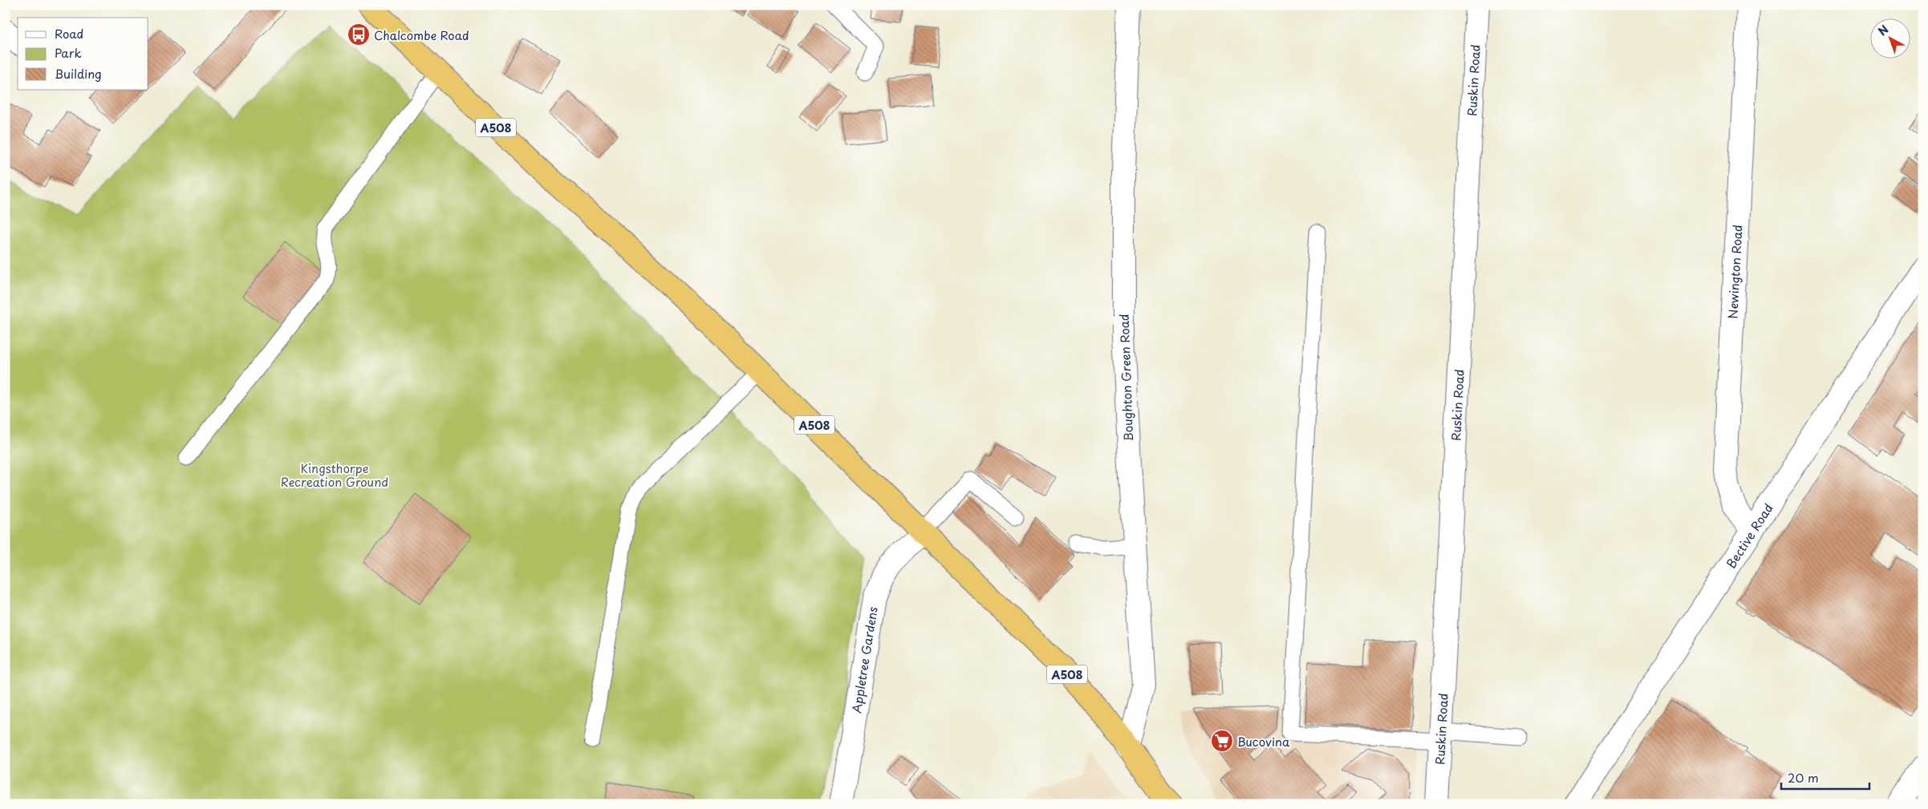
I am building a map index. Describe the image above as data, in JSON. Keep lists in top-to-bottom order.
{
  "streets": {
    "highway": ["A508"],
    "street": [
      "Ruskin Road",
      "Newington Road",
      "Boughton Green Road",
      "Bective Road",
      "Appletree Gardens"
    ]
  },
  "crossings": [
    ["A508", "Boughton Green Road"],
    ["A508", "Appletree Gardens"],
    ["Newington Road", "Bective Road"]
  ],
  "parks": ["Kingsthorpe Recreation Ground"],
  "places": {
    "bus stop": ["Chalcombe Road"],
    "supermarket": ["Bucovina"]
  },
  "legend": ["Road", "Park", "Building"],
  "scale_bar": "20 m",
  "north": "top left"
}
